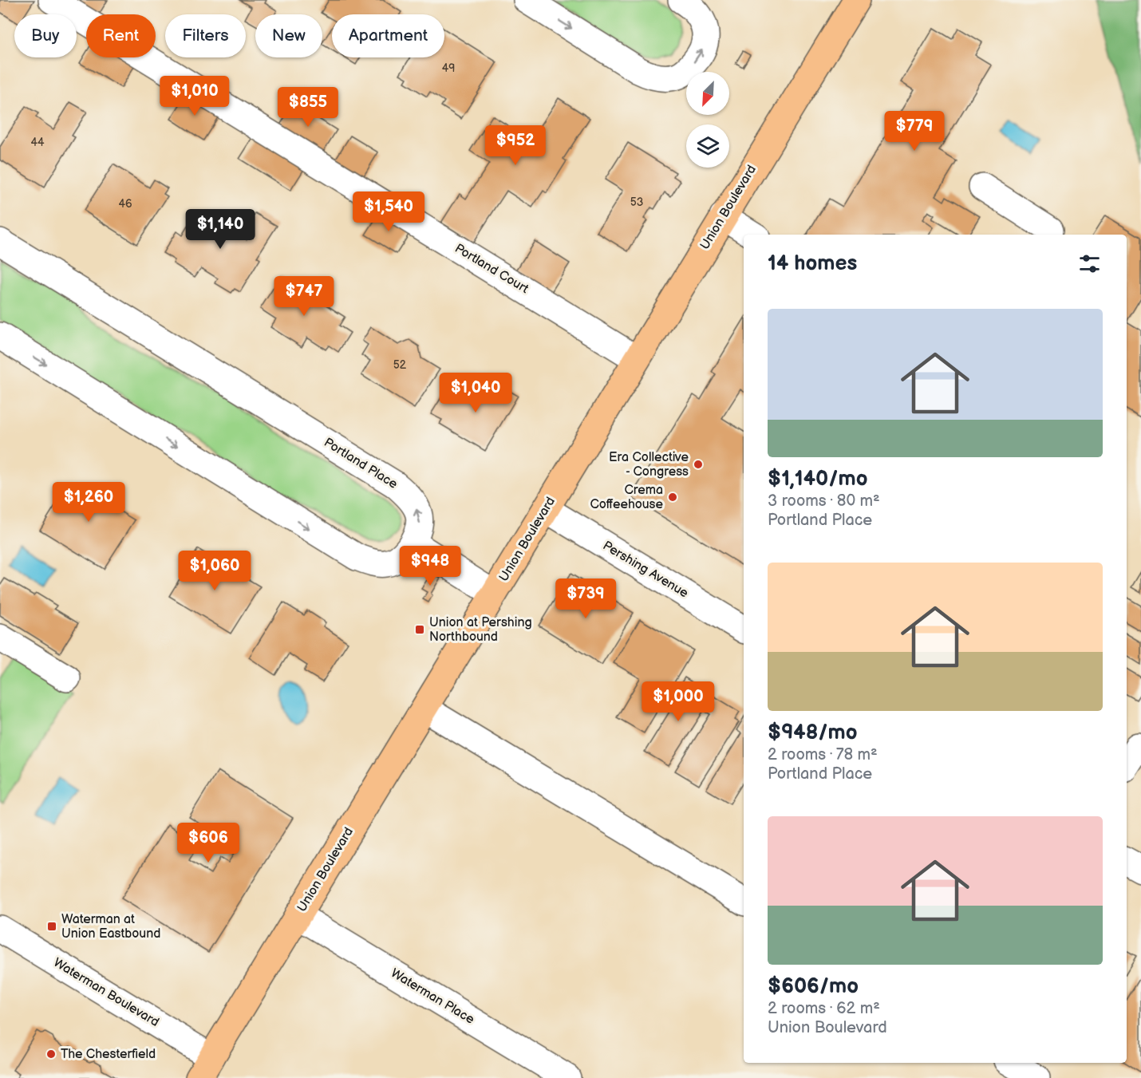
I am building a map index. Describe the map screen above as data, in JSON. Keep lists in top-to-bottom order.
{
  "streets": {
    "main road": ["Union Boulevard"],
    "street": [
      "Portland Court",
      "Portland Place",
      "Pershing Avenue",
      "Waterman Boulevard",
      "Waterman Place"
    ]
  },
  "crossings": [
    ["Union Boulevard", "Portland Court"],
    ["Union Boulevard", "Pershing Avenue"],
    ["Union Boulevard", "Waterman Boulevard"],
    ["Union Boulevard", "Waterman Place"]
  ],
  "places": {
    "other": ["Era Collective - Congress", "Crema Coffeehouse", "The Chesterfield"],
    "transit": ["Union at Pershing Northbound", "Waterman at Union Eastbound"]
  },
  "house_numbers": [
    "49",
    "44",
    "53",
    "46",
    "52"
  ],
  "north": "bottom left",
  "page": {
    "chip": [
      "Buy",
      "Rent",
      "Filters",
      "New",
      "Apartment"
    ],
    "price": [
      "$1,010",
      "$855",
      "$779",
      "$952",
      "$1,540",
      "$1,140",
      "$747",
      "$1,040",
      "$1,260",
      "$948",
      "$1,060",
      "$739",
      "$1,000",
      "$606"
    ],
    "heading": "14 homes",
    "list": [
      {
        "name": "$1,140/mo",
        "note": "3 rooms · 80 m² · Portland Place"
      },
      {
        "name": "$948/mo",
        "note": "2 rooms · 78 m² · Portland Place"
      },
      {
        "name": "$606/mo",
        "note": "2 rooms · 62 m² · Union Boulevard"
      }
    ]
  }
}
